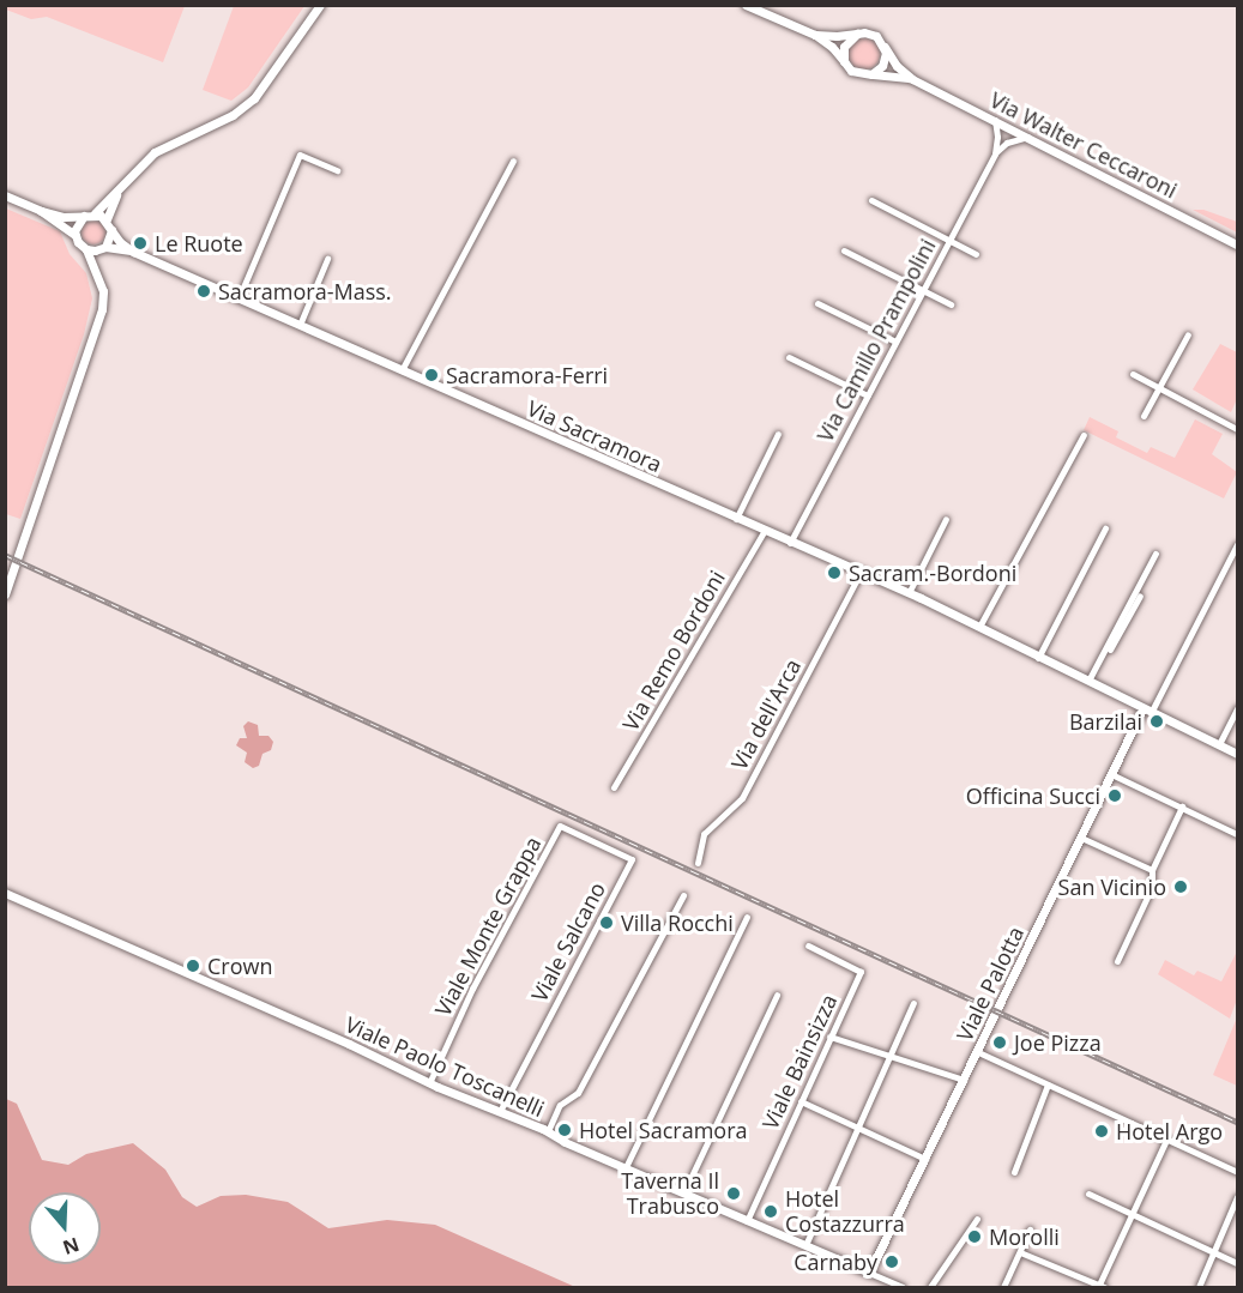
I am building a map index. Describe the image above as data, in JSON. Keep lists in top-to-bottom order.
{
  "streets": {
    "street": [
      "Via Walter Ceccaroni",
      "Via Camillo Prampolini",
      "Via Sacramora",
      "Via Remo Bordoni",
      "Via dell'Arca",
      "Viale Monte Grappa",
      "Viale Salcano",
      "Viale Palotta",
      "Viale Bainsizza",
      "Viale Paolo Toscanelli"
    ]
  },
  "crossings": [
    ["Via Walter Ceccaroni", "Via Camillo Prampolini"],
    ["Via Camillo Prampolini", "Via Sacramora"],
    ["Via Sacramora", "Via Remo Bordoni"],
    ["Via Sacramora", "Via dell'Arca"],
    ["Via Sacramora", "Viale Palotta"],
    ["Viale Monte Grappa", "Viale Salcano"],
    ["Viale Monte Grappa", "Viale Paolo Toscanelli"],
    ["Viale Salcano", "Viale Paolo Toscanelli"],
    ["Viale Palotta", "Viale Paolo Toscanelli"],
    ["Viale Bainsizza", "Viale Paolo Toscanelli"]
  ],
  "places": [
    "Le Ruote",
    "Sacramora-Mass.",
    "Sacramora-Ferri",
    "Sacram.-Bordoni",
    "Barzilai",
    "Officina Succi",
    "San Vicinio",
    "Villa Rocchi",
    "Crown",
    "Joe Pizza",
    "Hotel Sacramora",
    "Hotel Argo",
    "Taverna Il Trabusco",
    "Hotel Costazzurra",
    "Morolli",
    "Carnaby"
  ],
  "north": "bottom"
}
